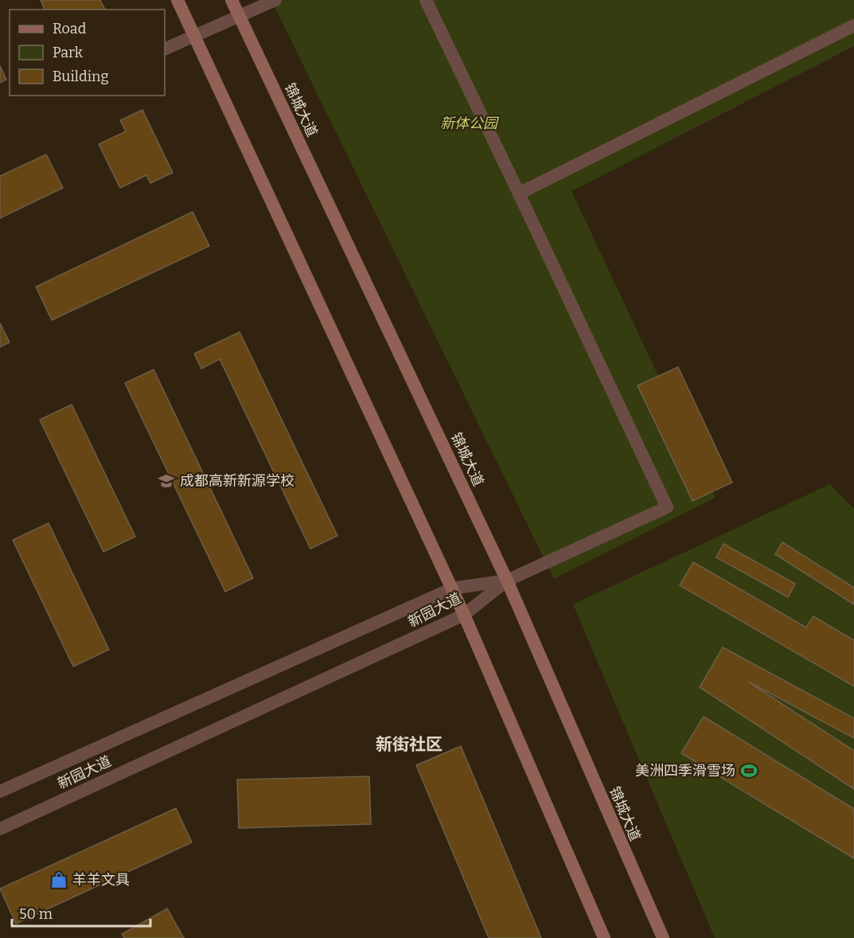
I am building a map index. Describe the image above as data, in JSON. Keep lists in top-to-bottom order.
{
  "streets": {
    "main road": ["锦城大道"],
    "street": ["新园大道"]
  },
  "crossings": [
    ["锦城大道", "新园大道"]
  ],
  "districts": ["新街社区"],
  "parks": ["新体公园"],
  "places": {
    "school or university": ["成都高新新源学校"],
    "sports": ["美洲四季滑雪场"],
    "shop": ["羊羊文具"]
  },
  "legend": ["Road", "Park", "Building"],
  "scale_bar": "50 m"
}
